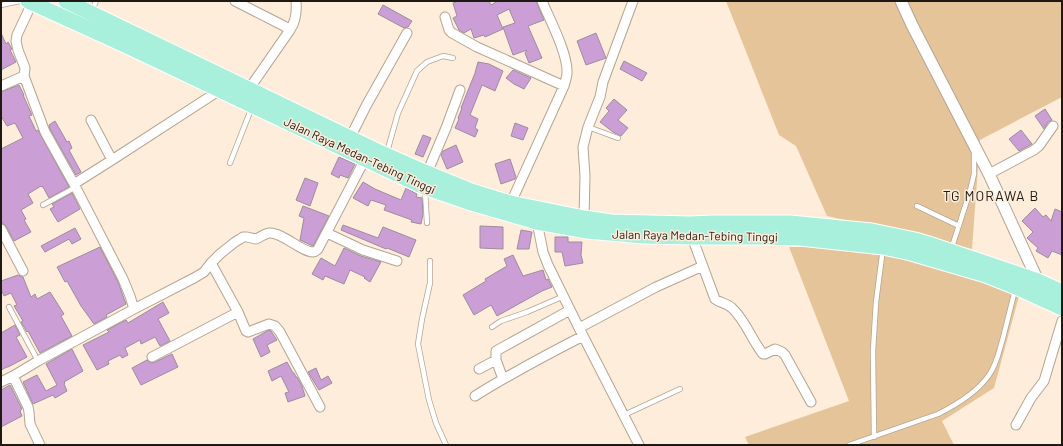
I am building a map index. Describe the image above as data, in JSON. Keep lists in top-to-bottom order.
{
  "streets": {
    "highway": ["Jalan Raya Medan-Tebing Tinggi"]
  },
  "districts": ["TG MORAWA B"]
}
